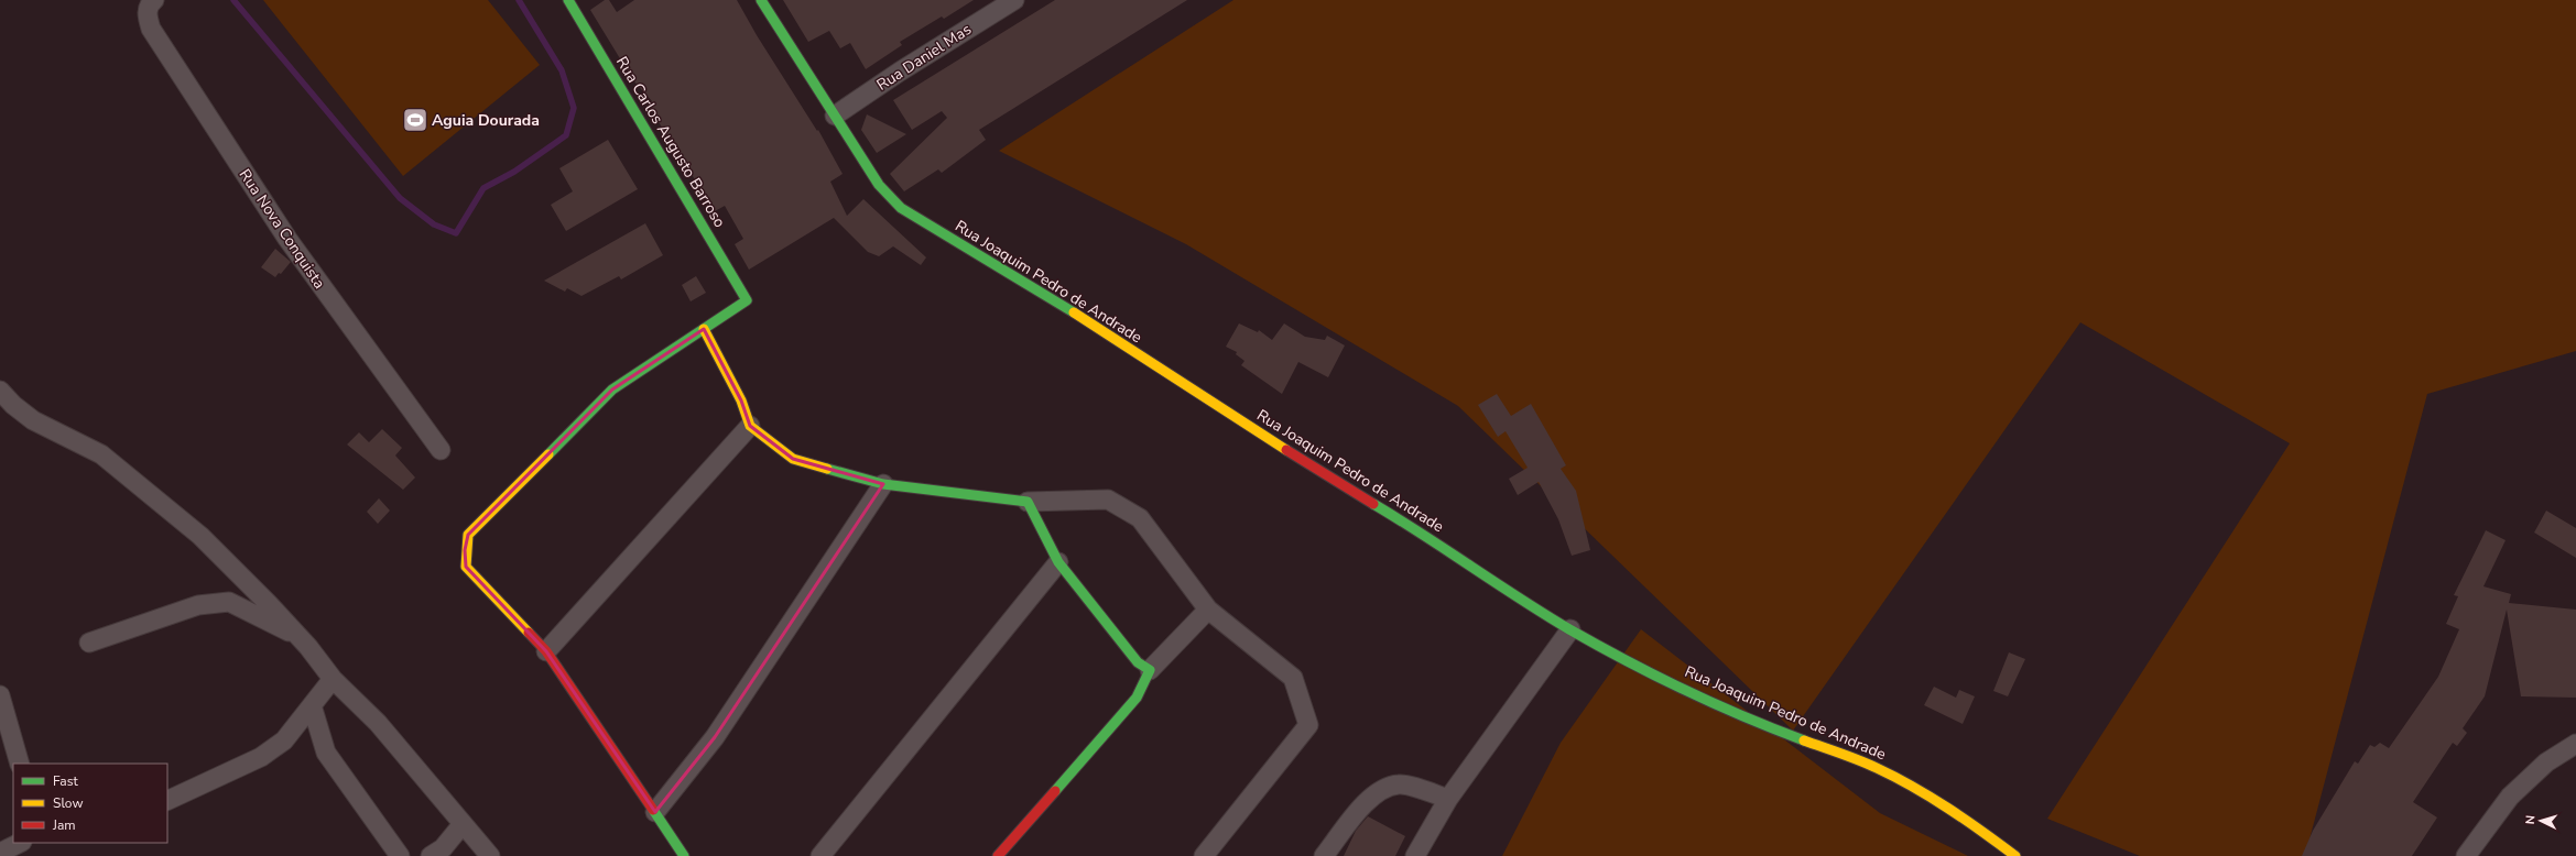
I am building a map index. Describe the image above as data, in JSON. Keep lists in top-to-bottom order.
{
  "streets": {
    "street": [
      "Rua Daniel Mas",
      "Rua Carlos Augusto Barroso",
      "Rua Nova Conquista",
      "Rua Joaquim Pedro de Andrade"
    ]
  },
  "crossings": [
    ["Rua Daniel Mas", "Rua Joaquim Pedro de Andrade"]
  ],
  "places": {
    "sports": ["Aguia Dourada"]
  },
  "legend": ["Fast", "Slow", "Jam"],
  "north": "left"
}
